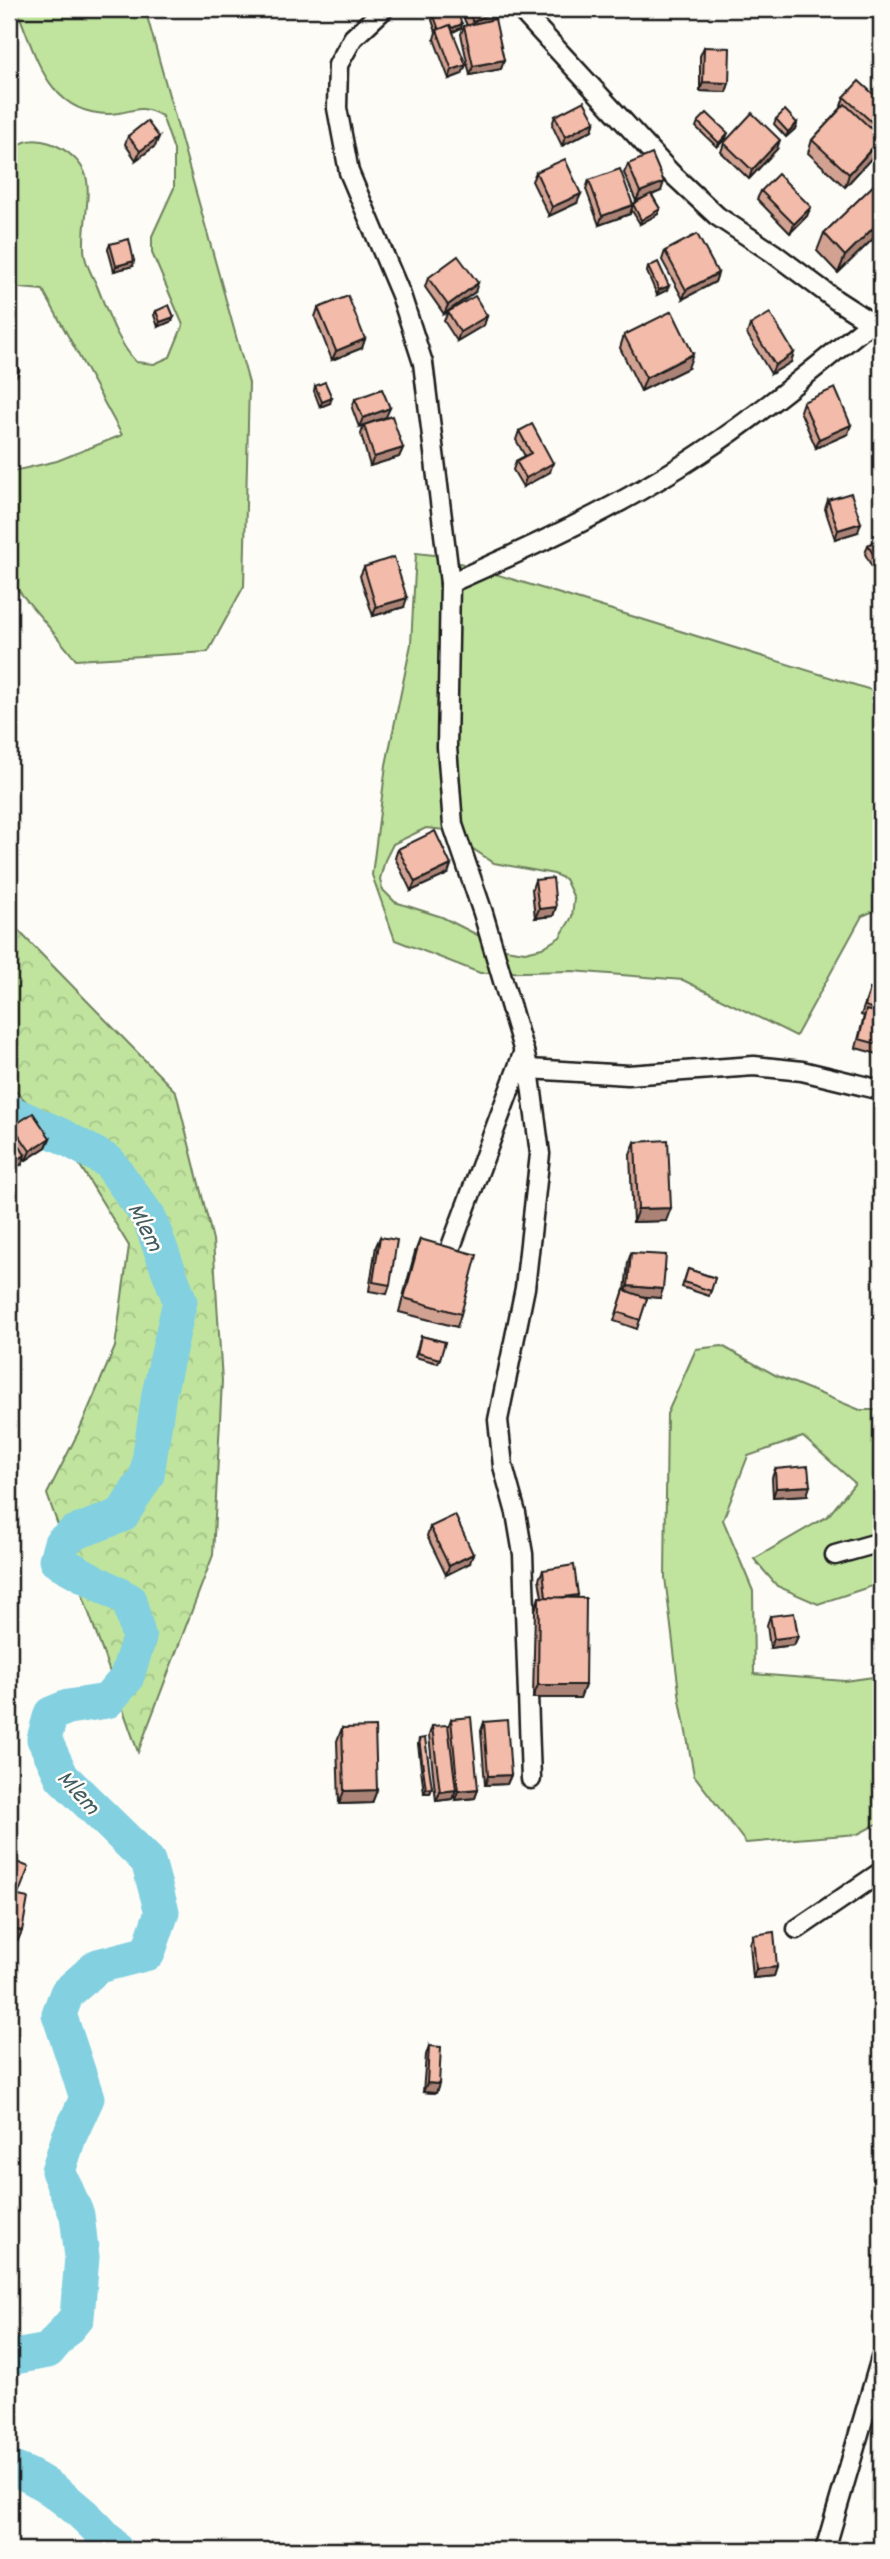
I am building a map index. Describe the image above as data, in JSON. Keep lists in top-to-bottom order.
{
  "water": ["Mlem"]
}
